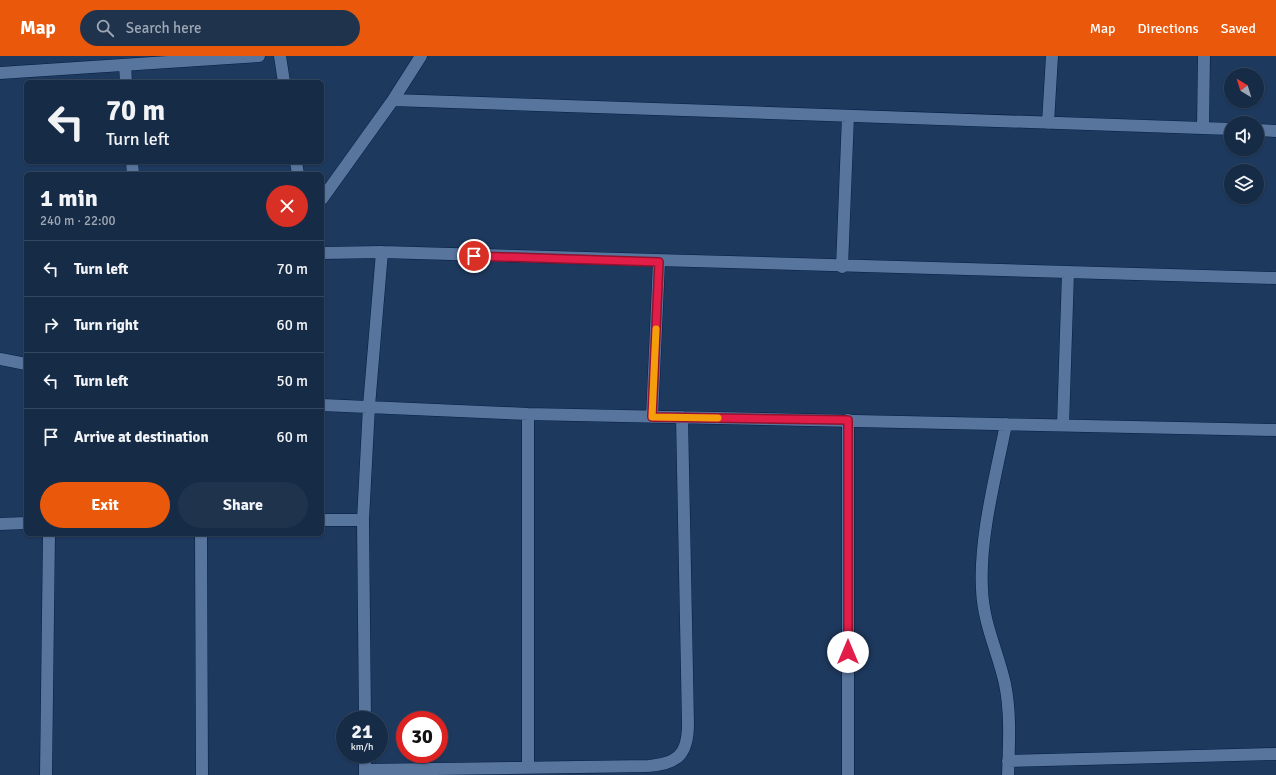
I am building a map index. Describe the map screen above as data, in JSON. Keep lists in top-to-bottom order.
{
  "north": "top left",
  "page": {
    "header": "Map",
    "search": "Search here",
    "nav": ["Map", "Directions", "Saved"],
    "turn": ["70 m", "Turn left"],
    "heading": ["1 min", "240 m · 22:00"],
    "list": [
      {
        "name": "Turn left",
        "value": "70 m"
      },
      {
        "name": "Turn right",
        "value": "60 m"
      },
      {
        "name": "Turn left",
        "value": "50 m"
      },
      {
        "name": "Arrive at destination",
        "value": "60 m"
      }
    ],
    "buttons": ["Exit", "Share"],
    "speed": "21 km/h",
    "limit": "30"
  }
}
